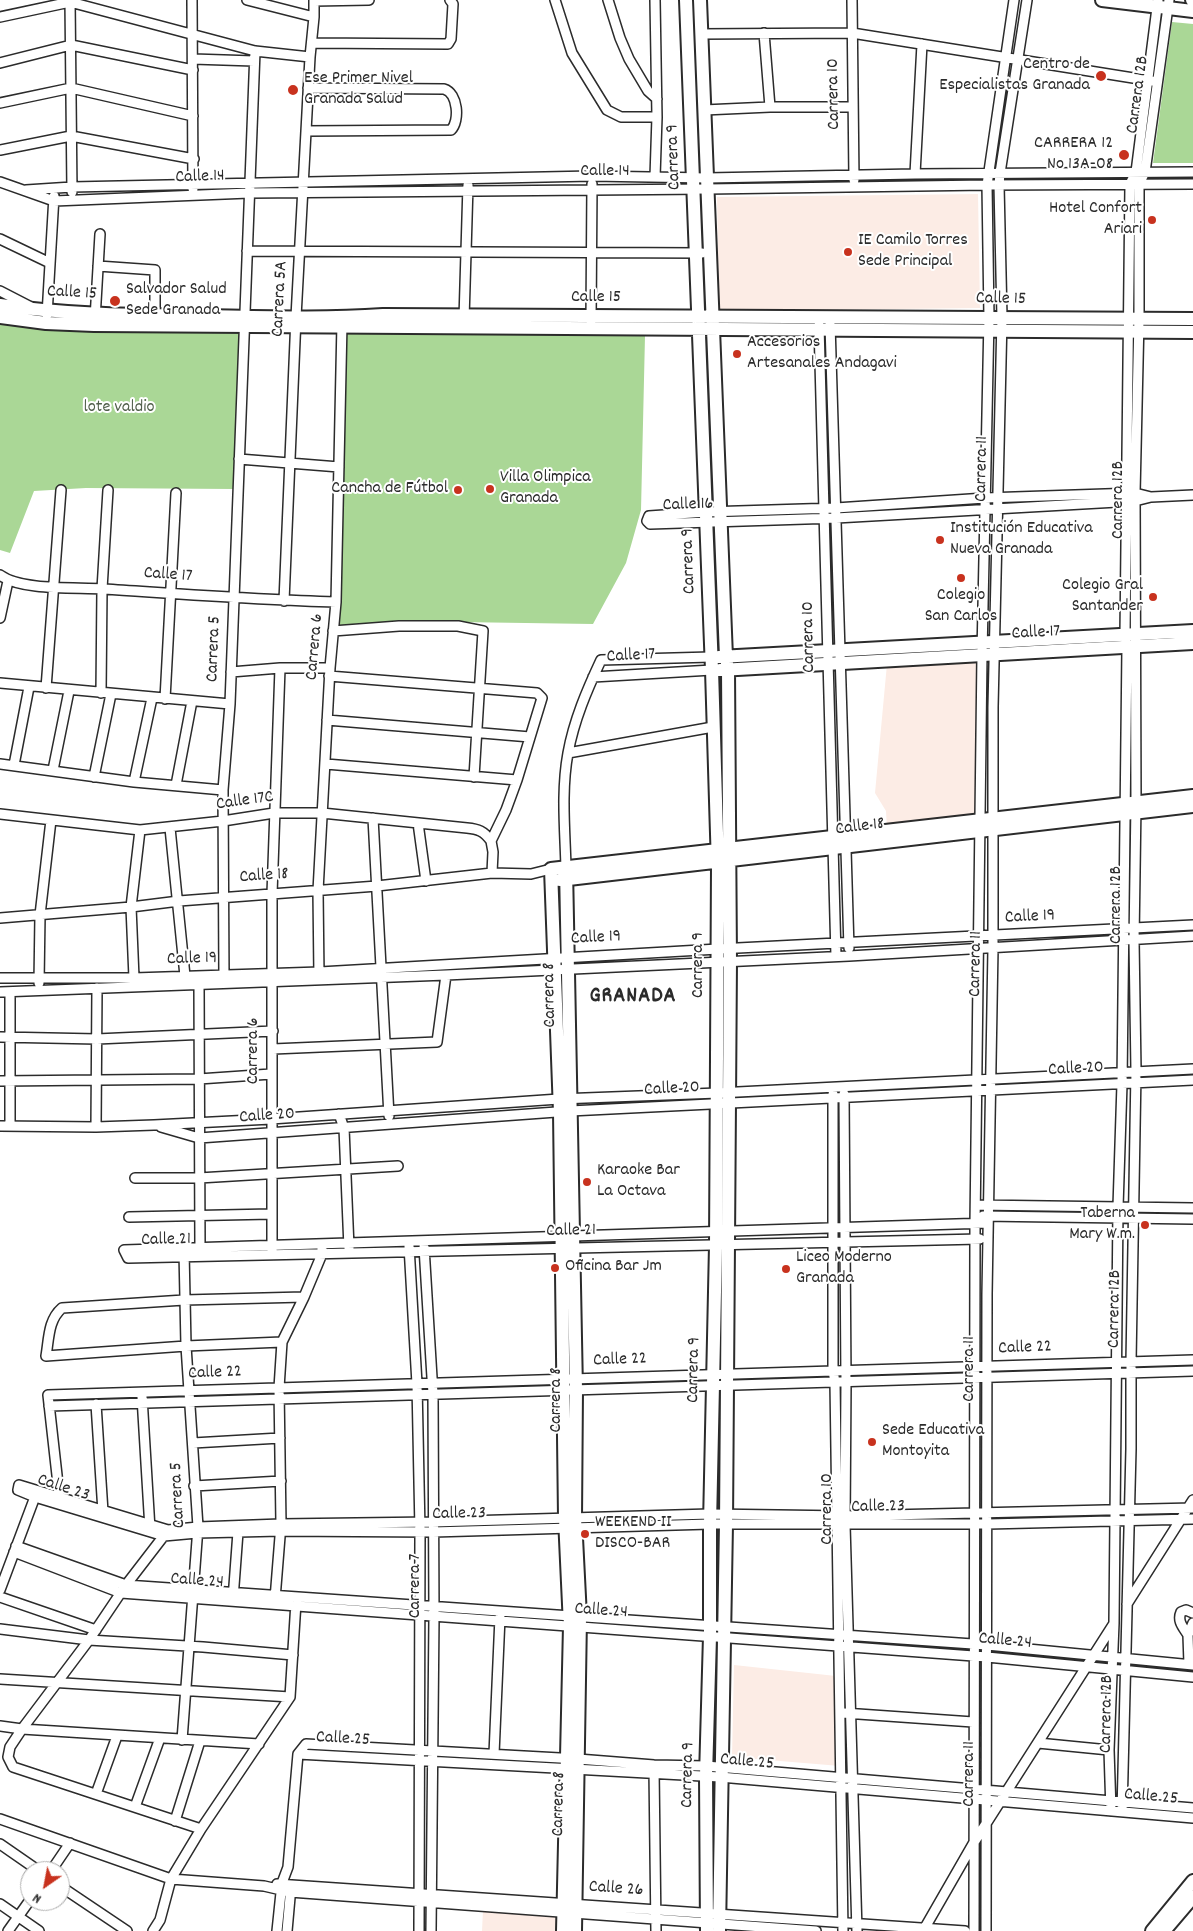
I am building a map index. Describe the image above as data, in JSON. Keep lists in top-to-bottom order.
{
  "streets": {
    "street": [
      "Carrera 10",
      "Carrera 12B",
      "Carrera 9",
      "Calle 14",
      "Calle 15",
      "Carrera 5A",
      "Carrera 11",
      "Calle 16",
      "Calle 17",
      "Carrera 6",
      "Carrera 5",
      "Calle 17C",
      "Calle 18",
      "Calle 19",
      "Carrera 8",
      "Calle 20",
      "Calle 21",
      "Calle 22",
      "Calle 23",
      "Calle 24",
      "Carrera 7",
      "Calle 25",
      "Calle 26"
    ]
  },
  "crossings": [
    ["Carrera 10", "Calle 14"],
    ["Carrera 10", "Calle 15"],
    ["Carrera 10", "Calle 16"],
    ["Carrera 10", "Calle 17"],
    ["Carrera 10", "Calle 18"],
    ["Carrera 10", "Calle 19"],
    ["Carrera 10", "Calle 20"],
    ["Carrera 10", "Calle 21"],
    ["Carrera 10", "Calle 22"],
    ["Carrera 10", "Calle 23"],
    ["Carrera 10", "Calle 24"],
    ["Carrera 10", "Calle 25"],
    ["Carrera 10", "Calle 26"],
    ["Carrera 12B", "Calle 14"],
    ["Carrera 12B", "Calle 15"],
    ["Carrera 12B", "Calle 16"],
    ["Carrera 12B", "Calle 17"],
    ["Carrera 12B", "Calle 18"],
    ["Carrera 12B", "Calle 19"],
    ["Carrera 12B", "Calle 20"],
    ["Carrera 12B", "Calle 21"],
    ["Carrera 12B", "Calle 22"],
    ["Carrera 12B", "Calle 23"],
    ["Carrera 12B", "Calle 24"],
    ["Carrera 12B", "Calle 25"],
    ["Carrera 9", "Calle 14"],
    ["Carrera 9", "Calle 15"],
    ["Carrera 9", "Calle 16"],
    ["Carrera 9", "Calle 17"],
    ["Carrera 9", "Calle 18"],
    ["Carrera 9", "Calle 19"],
    ["Carrera 9", "Calle 20"],
    ["Carrera 9", "Calle 21"],
    ["Carrera 9", "Calle 22"],
    ["Carrera 9", "Calle 23"],
    ["Carrera 9", "Calle 24"],
    ["Carrera 9", "Calle 25"],
    ["Carrera 9", "Calle 26"],
    ["Calle 14", "Carrera 5A"],
    ["Calle 14", "Carrera 11"],
    ["Calle 14", "Carrera 5"],
    ["Calle 15", "Carrera 5A"],
    ["Calle 15", "Carrera 11"],
    ["Calle 15", "Carrera 6"],
    ["Calle 15", "Carrera 5"],
    ["Carrera 5A", "Calle 17"],
    ["Carrera 11", "Calle 16"],
    ["Carrera 11", "Calle 17"],
    ["Carrera 11", "Calle 18"],
    ["Carrera 11", "Calle 19"],
    ["Carrera 11", "Calle 20"],
    ["Carrera 11", "Calle 21"],
    ["Carrera 11", "Calle 22"],
    ["Carrera 11", "Calle 23"],
    ["Carrera 11", "Calle 24"],
    ["Carrera 11", "Calle 25"],
    ["Calle 17", "Carrera 6"],
    ["Calle 17", "Carrera 5"],
    ["Carrera 6", "Calle 17C"],
    ["Carrera 6", "Calle 18"],
    ["Carrera 6", "Calle 19"],
    ["Carrera 6", "Calle 20"],
    ["Carrera 6", "Calle 21"],
    ["Carrera 5", "Calle 17C"],
    ["Carrera 5", "Calle 18"],
    ["Carrera 5", "Calle 19"],
    ["Carrera 5", "Calle 21"],
    ["Carrera 5", "Calle 22"],
    ["Carrera 5", "Calle 23"],
    ["Carrera 5", "Calle 24"],
    ["Calle 18", "Carrera 8"],
    ["Calle 19", "Carrera 8"],
    ["Carrera 8", "Calle 20"],
    ["Carrera 8", "Calle 21"],
    ["Carrera 8", "Calle 22"],
    ["Carrera 8", "Calle 23"],
    ["Carrera 8", "Calle 24"],
    ["Carrera 8", "Calle 25"],
    ["Carrera 8", "Calle 26"],
    ["Calle 21", "Carrera 7"],
    ["Calle 22", "Carrera 7"],
    ["Calle 23", "Calle 24"],
    ["Calle 23", "Carrera 7"],
    ["Calle 24", "Carrera 7"],
    ["Carrera 7", "Calle 25"],
    ["Carrera 7", "Calle 26"]
  ],
  "districts": ["GRANADA"],
  "parks": ["lote valdio"],
  "places": [
    "Centro de Especialistas Granada",
    "Ese Primer Nivel Granada Salud",
    "CARRERA 12 No 13A-08",
    "Hotel Confort Ariari",
    "IE Camilo Torres Sede Principal",
    "Salvador Salud Sede Granada",
    "Accesorios Artesanales Andagavi",
    "Villa Olimpica Granada",
    "Cancha de Fútbol",
    "Institución Educativa Nueva Granada",
    "Colegio San Carlos",
    "Colegio Gral Santander",
    "Karaoke Bar La Octava",
    "Taberna Mary W.m.",
    "Oficina Bar Jm",
    "Liceo Moderno Granada",
    "Sede Educativa Montoyita",
    "WEEKEND II DISCO-BAR"
  ],
  "north": "bottom left"
}
